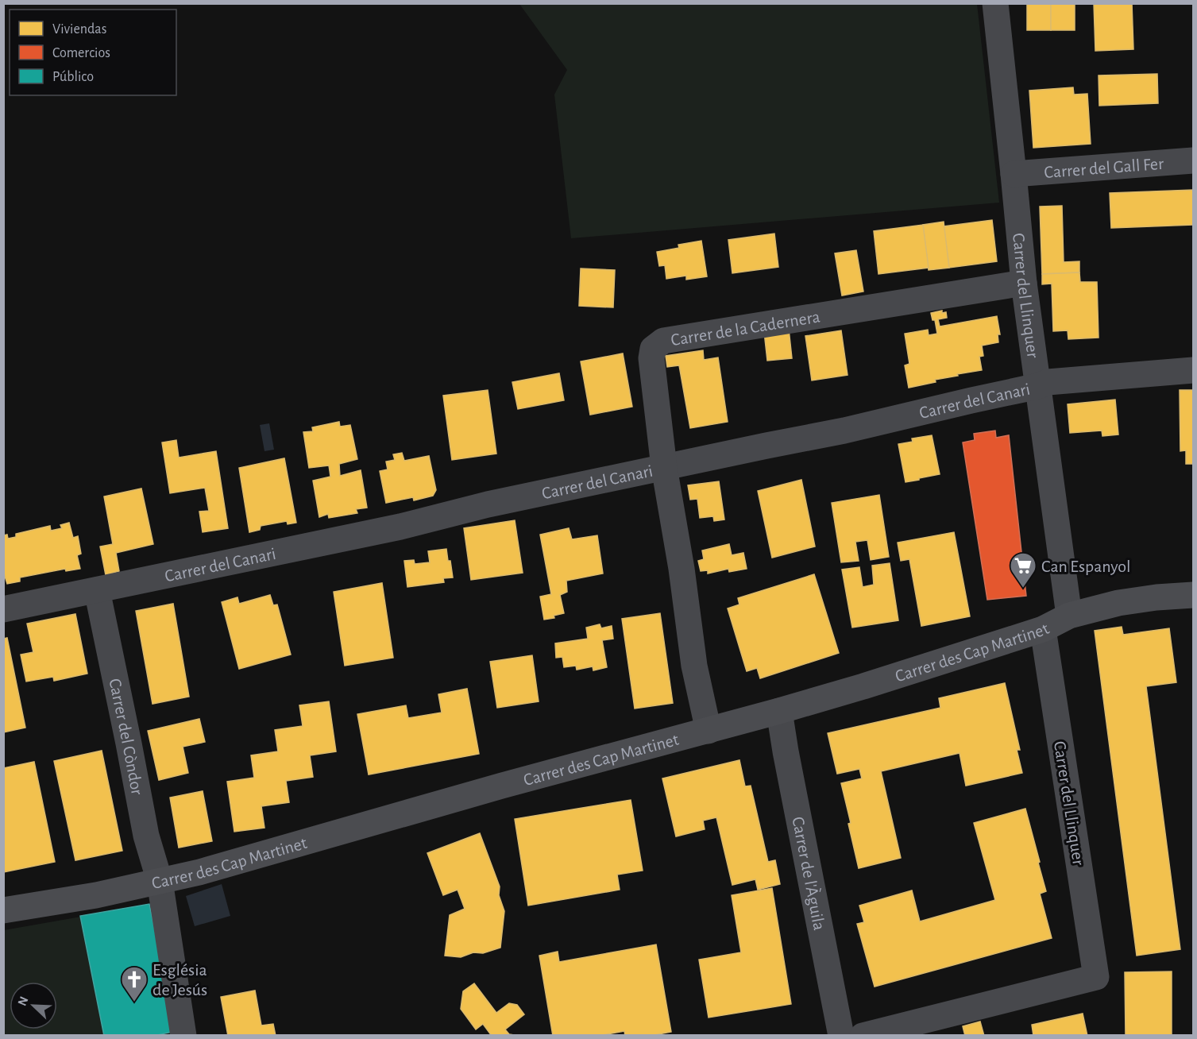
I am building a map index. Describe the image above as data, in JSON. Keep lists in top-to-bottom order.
{
  "streets": {
    "street": [
      "Carrer del Gall Fer",
      "Carrer del Llinquer",
      "Carrer de la Cadernera",
      "Carrer del Canari",
      "Carrer des Cap Martinet",
      "Carrer del Còndor",
      "Carrer de l'Àguila"
    ]
  },
  "crossings": [
    ["Carrer del Gall Fer", "Carrer del Llinquer"],
    ["Carrer del Llinquer", "Carrer de la Cadernera"],
    ["Carrer del Llinquer", "Carrer del Canari"],
    ["Carrer del Llinquer", "Carrer des Cap Martinet"],
    ["Carrer de la Cadernera", "Carrer del Canari"],
    ["Carrer de la Cadernera", "Carrer des Cap Martinet"],
    ["Carrer del Canari", "Carrer del Còndor"],
    ["Carrer des Cap Martinet", "Carrer del Còndor"],
    ["Carrer des Cap Martinet", "Carrer de l'Àguila"]
  ],
  "places": {
    "supermarket": ["Can Espanyol"],
    "church": ["Església de Jesús"]
  },
  "legend": ["Viviendas", "Comercios", "Público"],
  "north": "top left"
}
